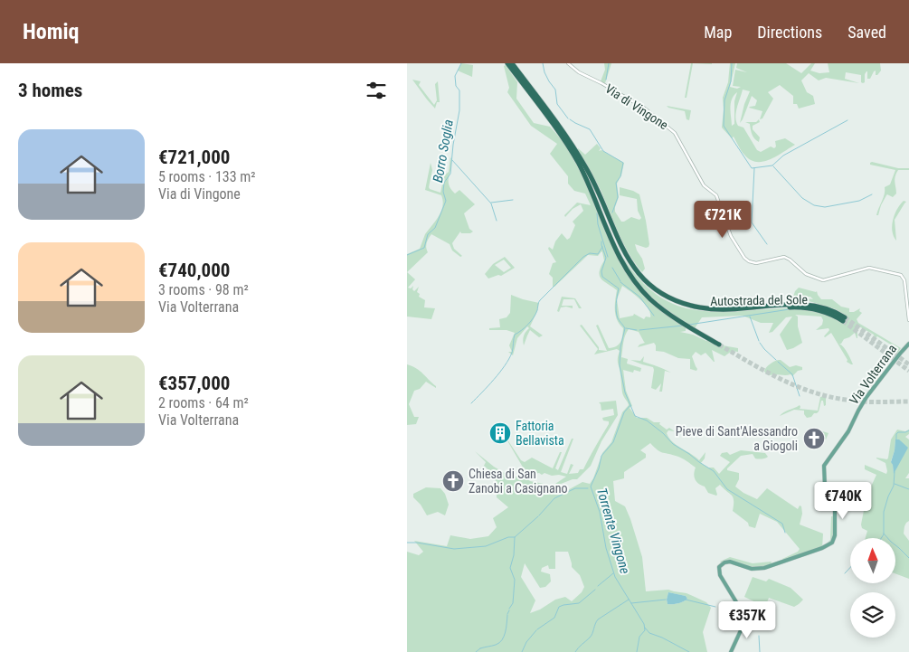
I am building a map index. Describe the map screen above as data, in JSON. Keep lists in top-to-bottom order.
{
  "streets": {
    "highway": ["Autostrada del Sole"],
    "main road": ["Via Volterrana"],
    "street": ["Via di Vingone"]
  },
  "water": ["Borro Soglia", "Torrente Vingone"],
  "places": {
    "building": ["Fattoria Bellavista"],
    "church": ["Pieve di Sant'Alessandro a Giogoli", "Chiesa di San Zanobi a Casignano"]
  },
  "north": "top",
  "page": {
    "header": "Homiq",
    "nav": ["Map", "Directions", "Saved"],
    "heading": "3 homes",
    "list": [
      {
        "name": "€721,000",
        "note": "5 rooms · 133 m² · Via di Vingone"
      },
      {
        "name": "€740,000",
        "note": "3 rooms · 98 m² · Via Volterrana"
      },
      {
        "name": "€357,000",
        "note": "2 rooms · 64 m² · Via Volterrana"
      }
    ],
    "price": ["€721K", "€740K", "€357K"]
  }
}
